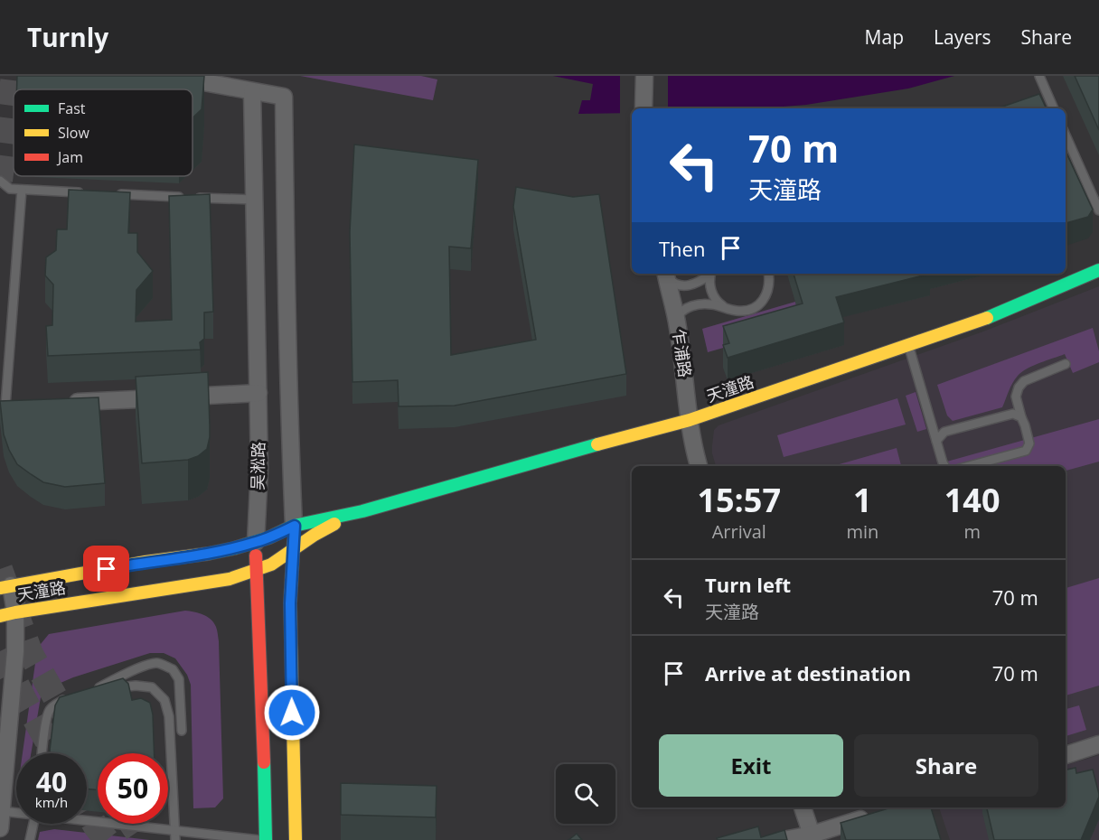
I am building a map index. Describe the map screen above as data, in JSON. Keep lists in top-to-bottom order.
{
  "streets": {
    "main road": ["天潼路", "吴淞路"],
    "street": ["乍浦路"]
  },
  "crossings": [
    ["乍浦路", "天潼路"],
    ["天潼路", "吴淞路"]
  ],
  "legend": ["Fast", "Slow", "Jam"],
  "page": {
    "header": "Turnly",
    "nav": ["Map", "Layers", "Share"],
    "turn": ["70 m", "天潼路"],
    "then": "Then",
    "eta": [
      "15:57",
      "Arrival",
      "1",
      "min",
      "140",
      "m"
    ],
    "list": [
      {
        "name": "Turn left",
        "note": "天潼路",
        "value": "70 m"
      },
      {
        "name": "Arrive at destination",
        "value": "70 m"
      }
    ],
    "buttons": ["Exit", "Share"],
    "speed": "40 km/h",
    "limit": "50"
  }
}
